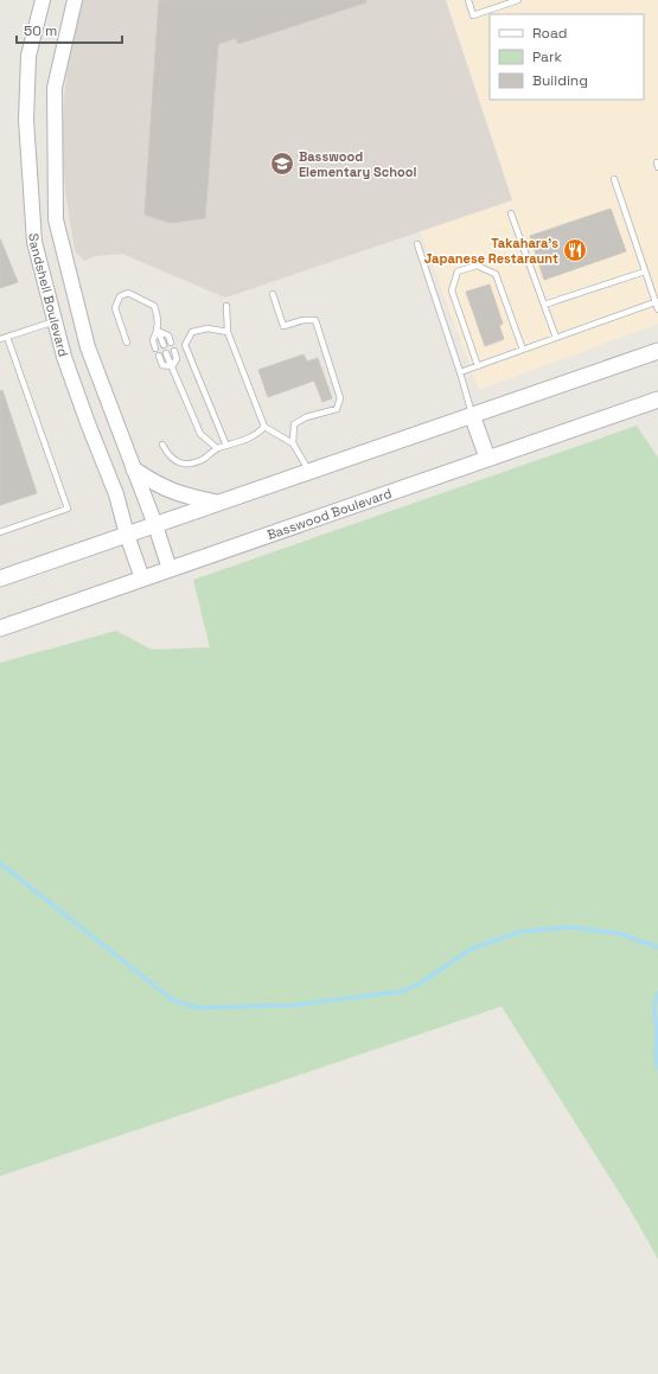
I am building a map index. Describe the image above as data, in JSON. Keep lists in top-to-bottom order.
{
  "streets": {
    "main road": ["Basswood Boulevard"],
    "street": ["Sandshell Boulevard"]
  },
  "crossings": [
    ["Sandshell Boulevard", "Basswood Boulevard"]
  ],
  "places": {
    "school or university": ["Basswood Elementary School"],
    "restaurant": ["Takahara's Japanese Restaraunt"]
  },
  "legend": ["Road", "Park", "Building"],
  "scale_bar": "50 m"
}
